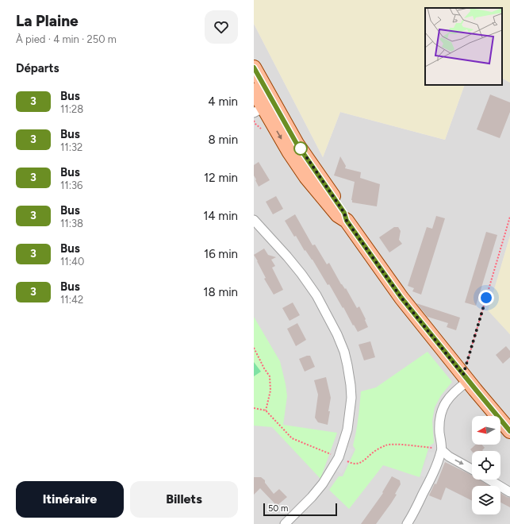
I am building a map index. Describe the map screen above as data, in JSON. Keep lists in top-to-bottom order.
{
  "lines": ["bus line 3"],
  "scale_bar": "50 m",
  "north": "left",
  "page": {
    "heading": [
      ["La Plaine", "À pied · 4 min · 250 m"],
      "Départs"
    ],
    "list": [
      {
        "mark": "3",
        "name": "Bus",
        "note": "11:28",
        "value": "4 min"
      },
      {
        "mark": "3",
        "name": "Bus",
        "note": "11:32",
        "value": "8 min"
      },
      {
        "mark": "3",
        "name": "Bus",
        "note": "11:36",
        "value": "12 min"
      },
      {
        "mark": "3",
        "name": "Bus",
        "note": "11:38",
        "value": "14 min"
      },
      {
        "mark": "3",
        "name": "Bus",
        "note": "11:40",
        "value": "16 min"
      },
      {
        "mark": "3",
        "name": "Bus",
        "note": "11:42",
        "value": "18 min"
      }
    ],
    "buttons": ["Itinéraire", "Billets"],
    "scale": "50 m"
  }
}
